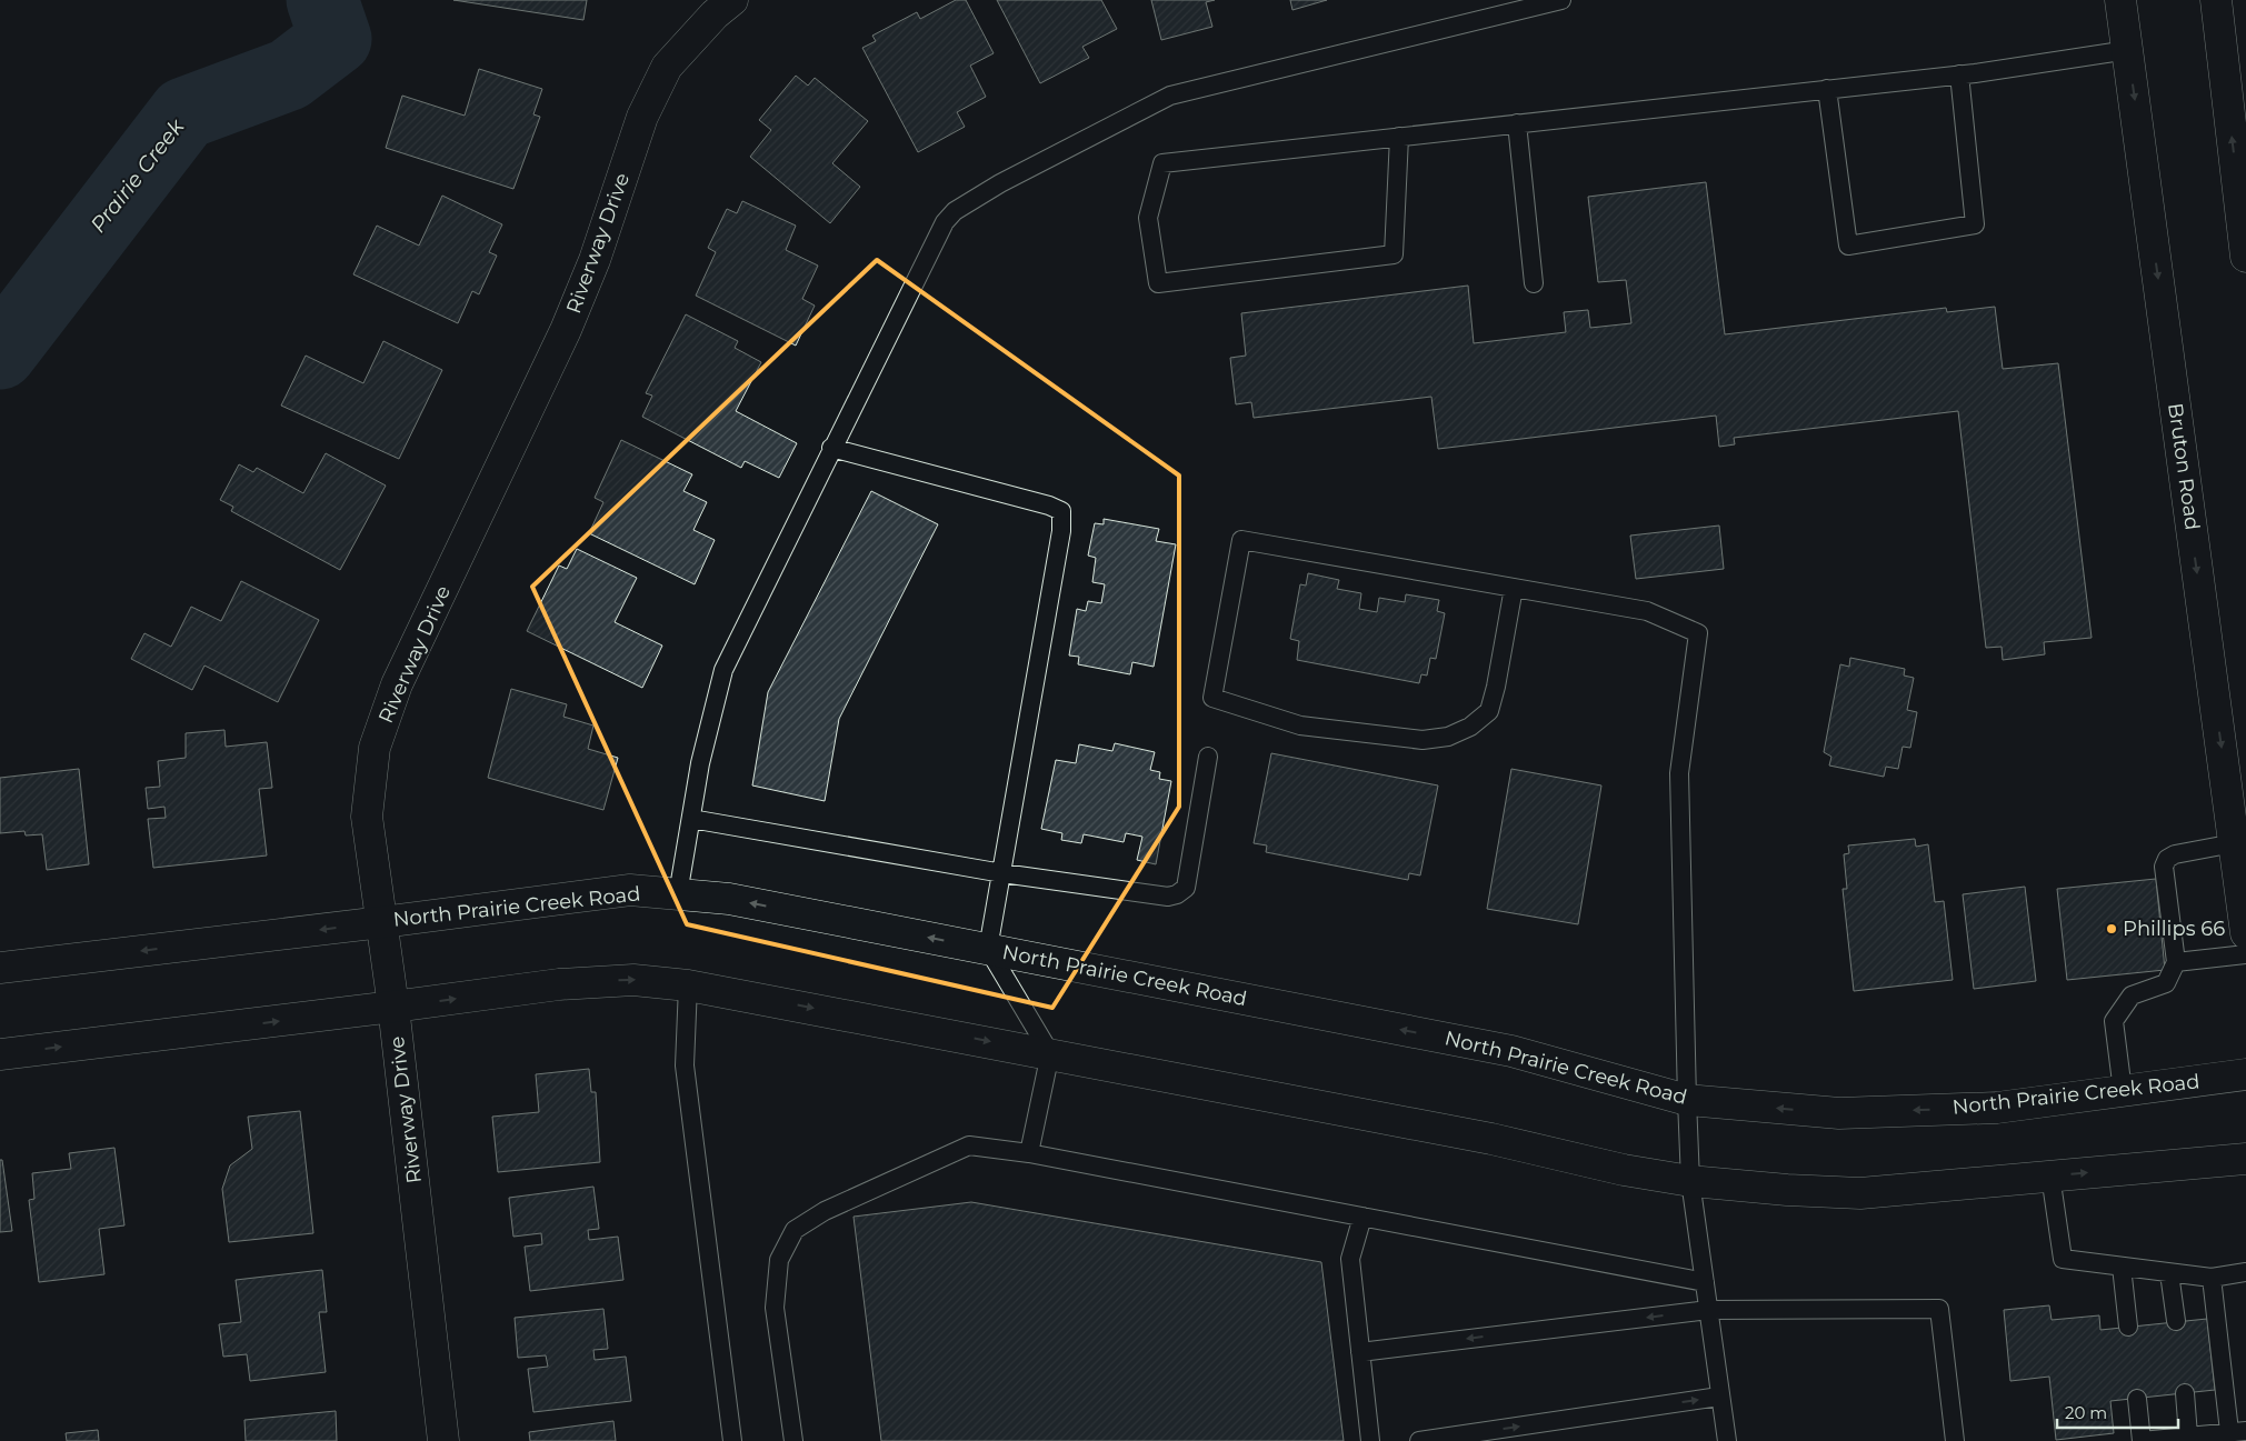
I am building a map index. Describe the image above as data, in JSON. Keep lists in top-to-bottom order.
{
  "streets": {
    "main road": ["Riverway Drive", "Bruton Road", "North Prairie Creek Road"]
  },
  "crossings": [
    ["Riverway Drive", "North Prairie Creek Road"]
  ],
  "one_way": ["Bruton Road"],
  "water": ["Prairie Creek"],
  "places": ["Phillips 66"],
  "scale_bar": "20 m"
}
